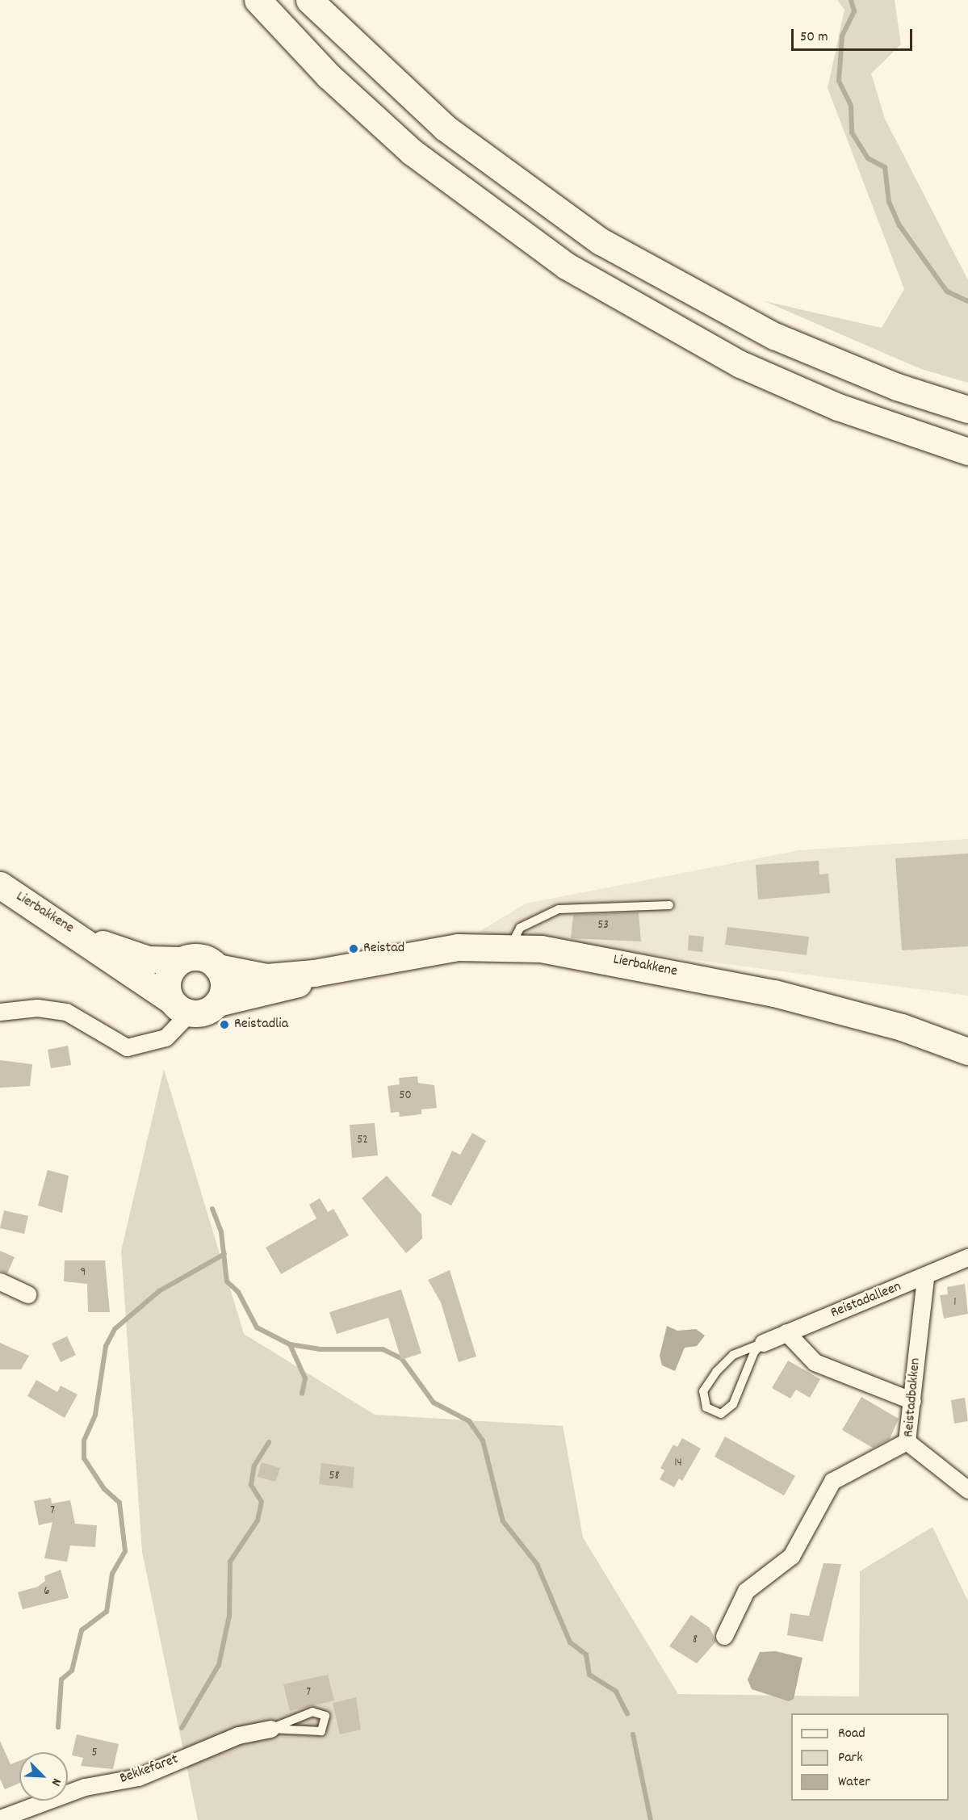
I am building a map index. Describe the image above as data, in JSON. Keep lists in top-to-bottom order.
{
  "streets": {
    "main road": ["Lierbakkene"],
    "street": ["Reistadalleen", "Reistadbakken", "Bekkefaret"]
  },
  "crossings": [
    ["Reistadalleen", "Reistadbakken"]
  ],
  "places": ["Reistad", "Reistadlia"],
  "house_numbers": [
    "53",
    "50",
    "52",
    "9",
    "1",
    "14",
    "58",
    "7",
    "6",
    "8",
    "7",
    "5"
  ],
  "legend": ["Road", "Park", "Water"],
  "scale_bar": "50 m",
  "north": "bottom right"
}
